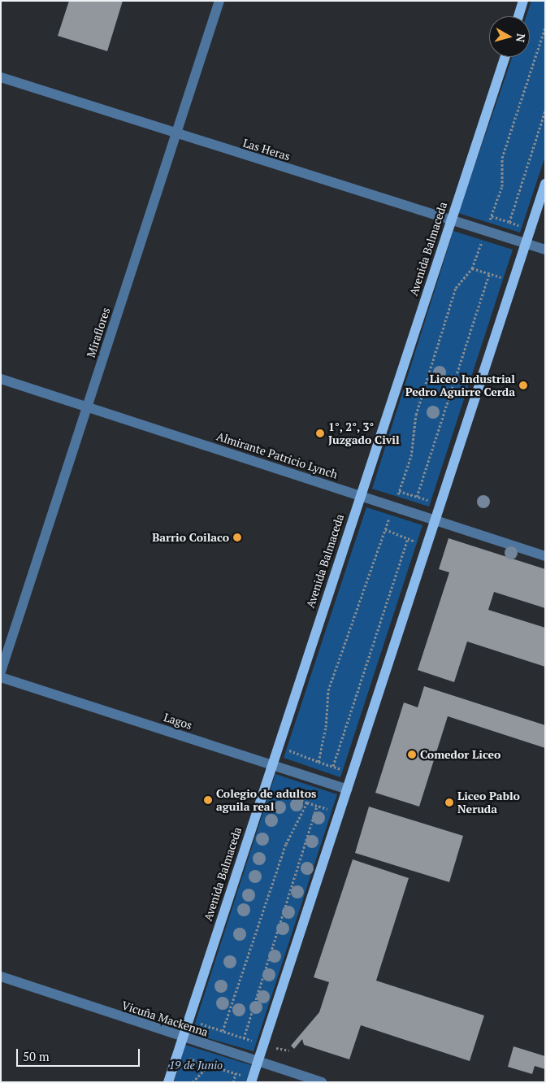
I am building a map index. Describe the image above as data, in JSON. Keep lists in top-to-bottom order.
{
  "streets": {
    "main road": ["Avenida Balmaceda"],
    "street": [
      "Las Heras",
      "Miraflores",
      "Almirante Patricio Lynch",
      "Lagos",
      "Vicuña Mackenna"
    ]
  },
  "crossings": [
    ["Las Heras", "Avenida Balmaceda"],
    ["Las Heras", "Miraflores"],
    ["Avenida Balmaceda", "Almirante Patricio Lynch"],
    ["Avenida Balmaceda", "Lagos"],
    ["Avenida Balmaceda", "Vicuña Mackenna"],
    ["Miraflores", "Almirante Patricio Lynch"]
  ],
  "parks": ["19 de Junio"],
  "places": [
    "Liceo Industrial Pedro Aguirre Cerda",
    "1°, 2°, 3° Juzgado Civil",
    "Barrio Coilaco",
    "Comedor Liceo",
    "Colegio de adultos aguila real",
    "Liceo Pablo Neruda"
  ],
  "scale_bar": "50 m",
  "north": "right"
}
